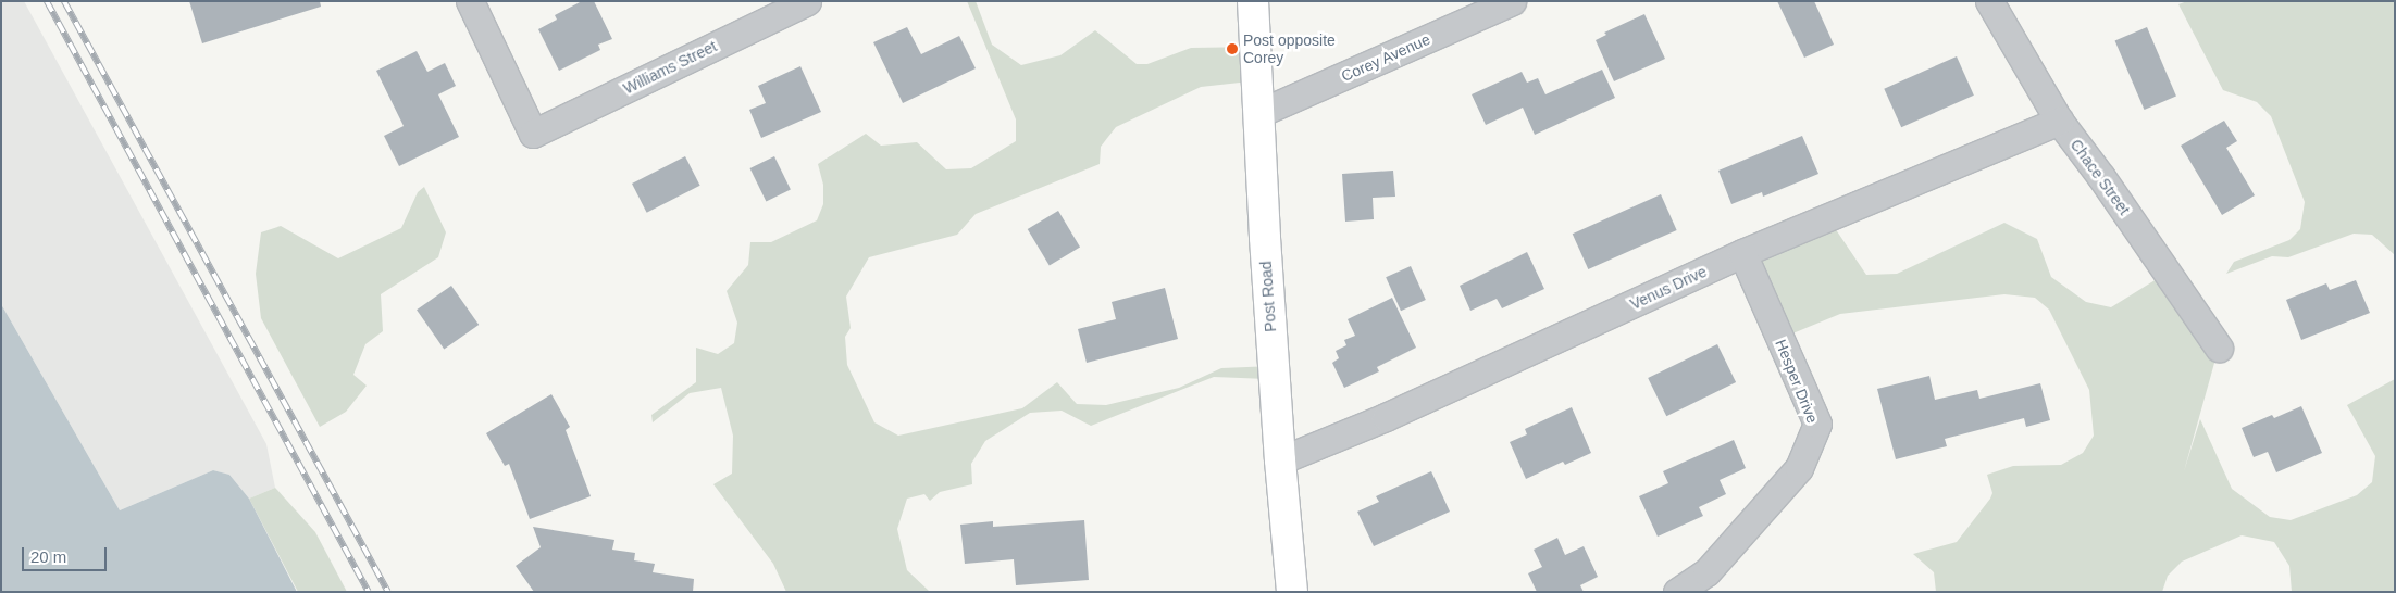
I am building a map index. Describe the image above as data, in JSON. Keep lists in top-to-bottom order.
{
  "streets": {
    "main road": ["Post Road"],
    "street": [
      "Corey Avenue",
      "Williams Street",
      "Chace Street",
      "Venus Drive",
      "Hesper Drive"
    ]
  },
  "crossings": [
    ["Corey Avenue", "Post Road"],
    ["Chace Street", "Venus Drive"],
    ["Venus Drive", "Post Road"],
    ["Venus Drive", "Hesper Drive"]
  ],
  "places": ["Post opposite Corey"],
  "scale_bar": "20 m"
}
